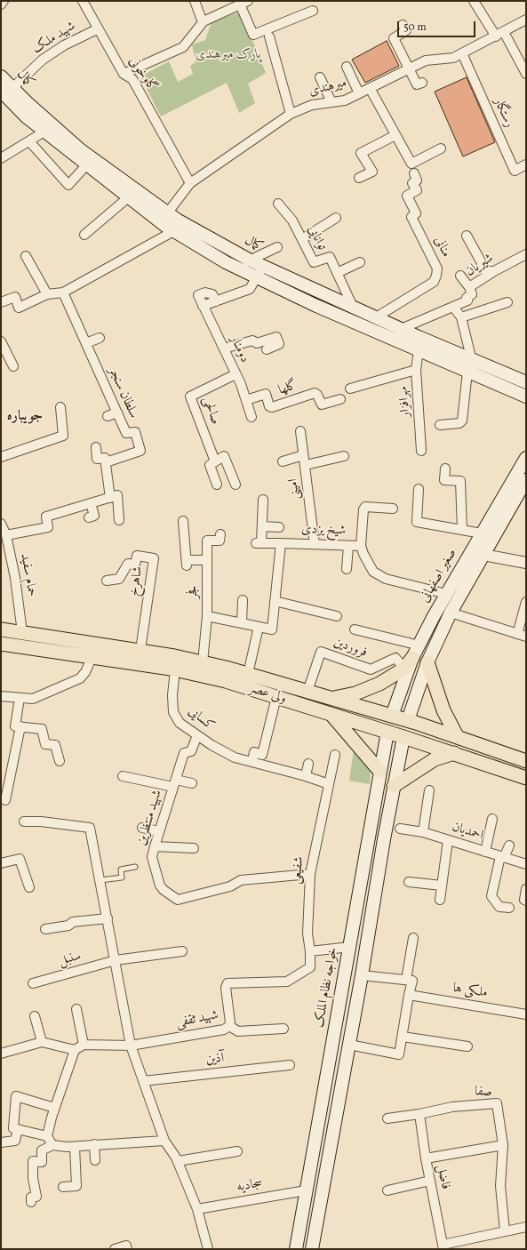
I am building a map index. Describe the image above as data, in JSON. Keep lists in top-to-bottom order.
{
  "streets": {
    "main road": [
      "کمال",
      "صغیر اصفهانی",
      "ولی عصر",
      "خواجه نظام الملک"
    ],
    "street": [
      "شهید ملک",
      "گاوخونی",
      "میرهندی",
      "رستگار",
      "توانایی",
      "منانی",
      "شیریان",
      "دومنار",
      "گلها",
      "سلطان سنجر",
      "مهرافزار",
      "صالحی",
      "امینی",
      "شیخ یزدی",
      "حمام سفید",
      "شاهرخ",
      "فجر",
      "فروردین",
      "کسایی",
      "شهید منتظرین",
      "احمدیان",
      "شفیعی",
      "سنبل",
      "ملکی ها",
      "شهید ثقفی",
      "آذین",
      "صفا",
      "فاضل",
      "سجادیه"
    ]
  },
  "crossings": [
    ["شهید ملک", "گاوخونی"],
    ["شهید ملک", "کمال"],
    ["گاوخونی", "میرهندی"],
    ["کمال", "میرهندی"],
    ["کمال", "توانایی"],
    ["کمال", "منانی"],
    ["کمال", "شیریان"],
    ["کمال", "مهرافزار"],
    ["میرهندی", "رستگار"],
    ["دومنار", "گلها"],
    ["دومنار", "صالحی"],
    ["امینی", "شیخ یزدی"],
    ["شیخ یزدی", "صغیر اصفهانی"],
    ["حمام سفید", "ولی عصر"],
    ["صغیر اصفهانی", "ولی عصر"],
    ["شاهرخ", "ولی عصر"],
    ["فجر", "ولی عصر"],
    ["فروردین", "ولی عصر"],
    ["ولی عصر", "کسایی"],
    ["ولی عصر", "خواجه نظام الملک"],
    ["کسایی", "شهید منتظرین"],
    ["کسایی", "شفیعی"],
    ["شهید منتظرین", "شفیعی"],
    ["شفیعی", "شهید ثقفی"],
    ["خواجه نظام الملک", "سجادیه"],
    ["صفا", "فاضل"]
  ],
  "districts": ["جویباره"],
  "parks": ["پارک میرهندی"],
  "scale_bar": "50 m"
}
